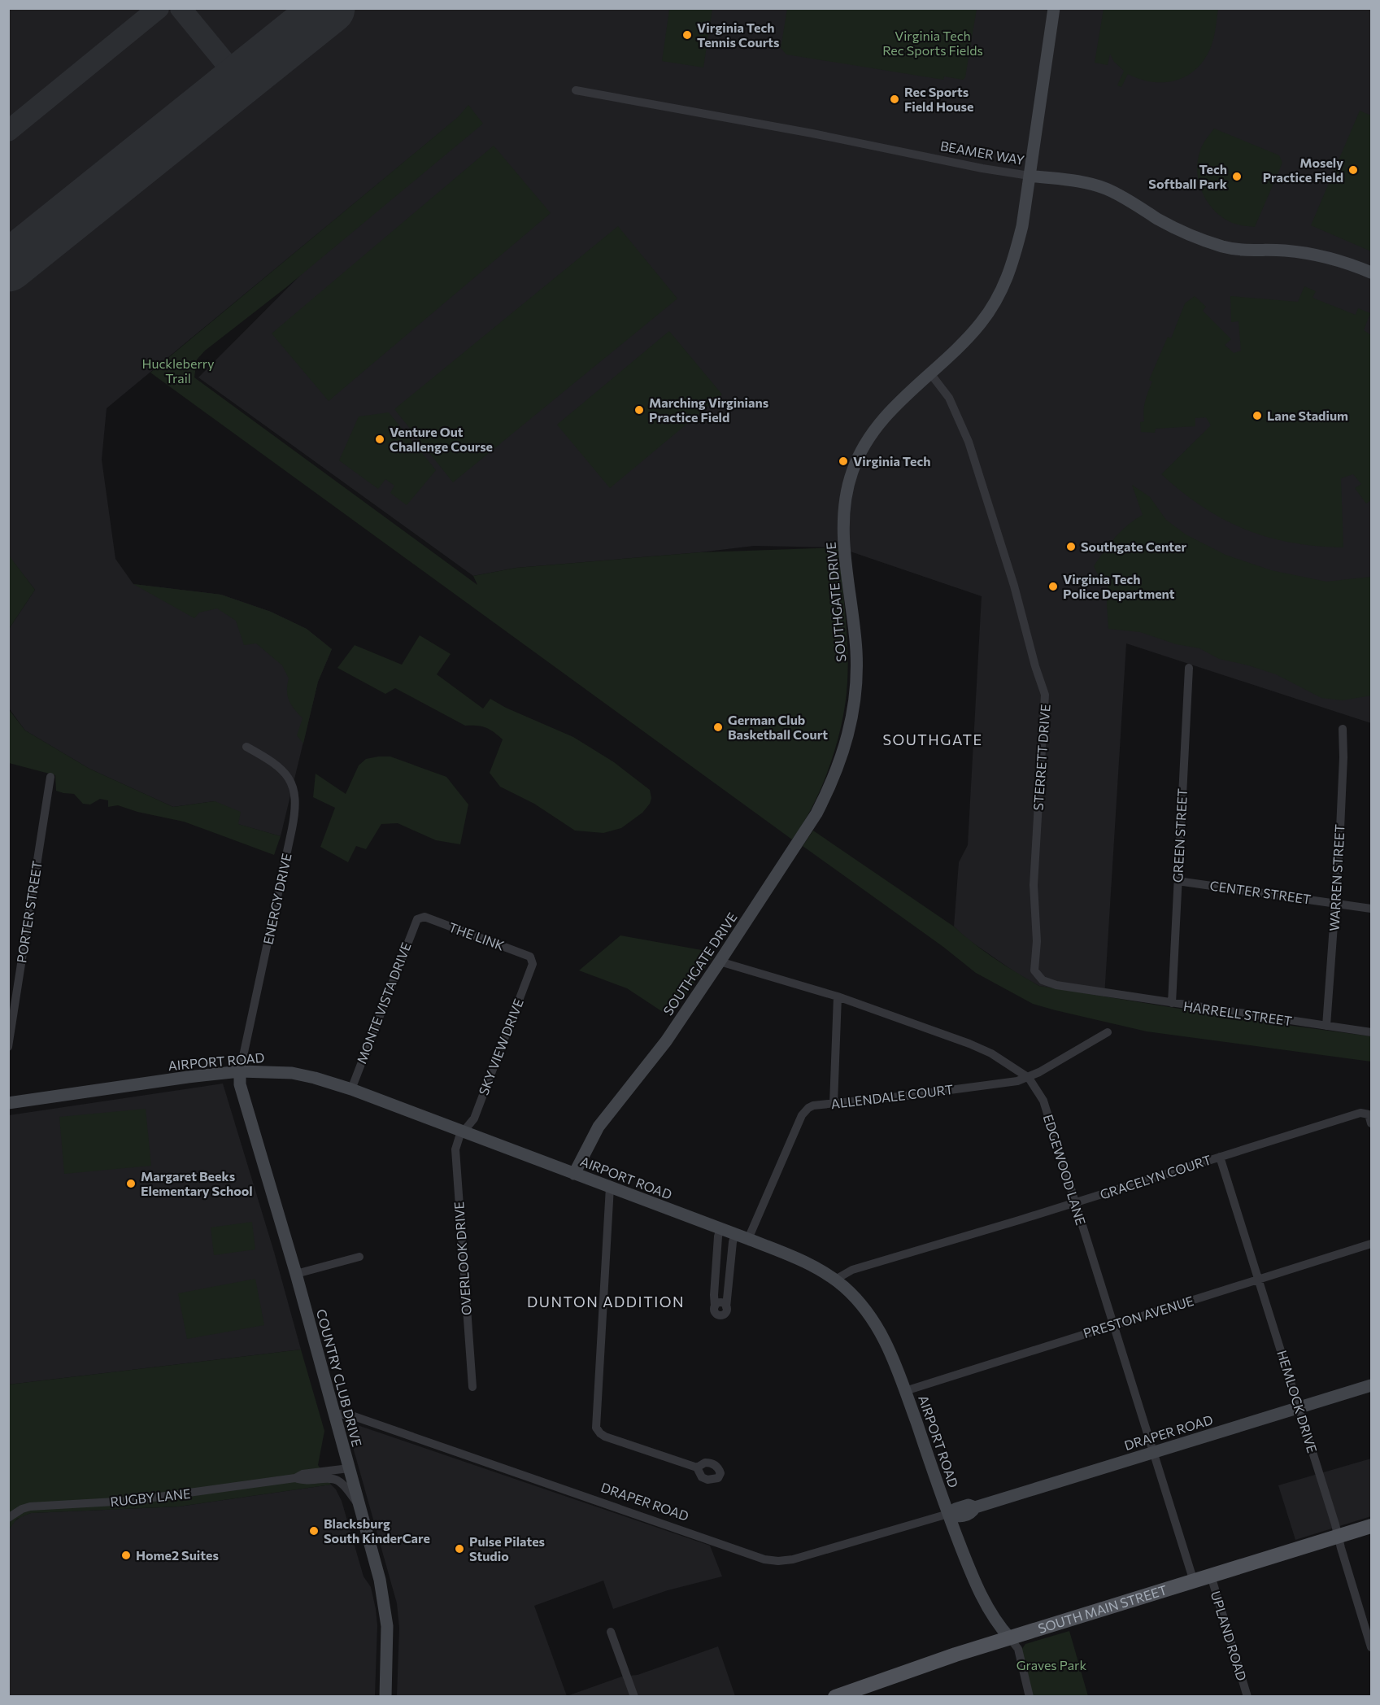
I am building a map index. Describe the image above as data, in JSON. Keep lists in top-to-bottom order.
{
  "streets": {
    "main road": ["SOUTH MAIN STREET"],
    "street": [
      "BEAMER WAY",
      "SOUTHGATE DRIVE",
      "STERRETT DRIVE",
      "GREEN STREET",
      "WARREN STREET",
      "CENTER STREET",
      "ENERGY DRIVE",
      "PORTER STREET",
      "THE LINK",
      "MONTE VISTA DRIVE",
      "HARRELL STREET",
      "SKY VIEW DRIVE",
      "AIRPORT ROAD",
      "ALLENDALE COURT",
      "EDGEWOOD LANE",
      "GRACELYN COURT",
      "OVERLOOK DRIVE",
      "PRESTON AVENUE",
      "COUNTRY CLUB DRIVE",
      "HEMLOCK DRIVE",
      "DRAPER ROAD",
      "RUGBY LANE",
      "UPLAND ROAD"
    ]
  },
  "crossings": [
    ["BEAMER WAY", "SOUTHGATE DRIVE"],
    ["SOUTHGATE DRIVE", "STERRETT DRIVE"],
    ["SOUTHGATE DRIVE", "AIRPORT ROAD"],
    ["SOUTHGATE DRIVE", "EDGEWOOD LANE"],
    ["STERRETT DRIVE", "HARRELL STREET"],
    ["GREEN STREET", "CENTER STREET"],
    ["GREEN STREET", "HARRELL STREET"],
    ["WARREN STREET", "CENTER STREET"],
    ["WARREN STREET", "HARRELL STREET"],
    ["ENERGY DRIVE", "AIRPORT ROAD"],
    ["ENERGY DRIVE", "COUNTRY CLUB DRIVE"],
    ["THE LINK", "MONTE VISTA DRIVE"],
    ["THE LINK", "SKY VIEW DRIVE"],
    ["MONTE VISTA DRIVE", "AIRPORT ROAD"],
    ["SKY VIEW DRIVE", "AIRPORT ROAD"],
    ["SKY VIEW DRIVE", "OVERLOOK DRIVE"],
    ["AIRPORT ROAD", "ALLENDALE COURT"],
    ["AIRPORT ROAD", "GRACELYN COURT"],
    ["AIRPORT ROAD", "OVERLOOK DRIVE"],
    ["AIRPORT ROAD", "PRESTON AVENUE"],
    ["AIRPORT ROAD", "COUNTRY CLUB DRIVE"],
    ["AIRPORT ROAD", "DRAPER ROAD"],
    ["AIRPORT ROAD", "SOUTH MAIN STREET"],
    ["ALLENDALE COURT", "EDGEWOOD LANE"],
    ["EDGEWOOD LANE", "GRACELYN COURT"],
    ["EDGEWOOD LANE", "PRESTON AVENUE"],
    ["EDGEWOOD LANE", "DRAPER ROAD"],
    ["EDGEWOOD LANE", "SOUTH MAIN STREET"],
    ["GRACELYN COURT", "HEMLOCK DRIVE"],
    ["PRESTON AVENUE", "HEMLOCK DRIVE"],
    ["COUNTRY CLUB DRIVE", "DRAPER ROAD"],
    ["COUNTRY CLUB DRIVE", "RUGBY LANE"],
    ["HEMLOCK DRIVE", "DRAPER ROAD"],
    ["HEMLOCK DRIVE", "SOUTH MAIN STREET"],
    ["SOUTH MAIN STREET", "UPLAND ROAD"]
  ],
  "districts": ["SOUTHGATE", "DUNTON ADDITION"],
  "parks": ["Virginia Tech Rec Sports Fields", "Huckleberry Trail", "Graves Park"],
  "places": [
    "Virginia Tech Tennis Courts",
    "Rec Sports Field House",
    "Mosely Practice Field",
    "Tech Softball Park",
    "Marching Virginians Practice Field",
    "Lane Stadium",
    "Venture Out Challenge Course",
    "Virginia Tech",
    "Southgate Center",
    "Virginia Tech Police Department",
    "German Club Basketball Court",
    "Margaret Beeks Elementary School",
    "Blacksburg South KinderCare",
    "Pulse Pilates Studio",
    "Home2 Suites"
  ]
}
